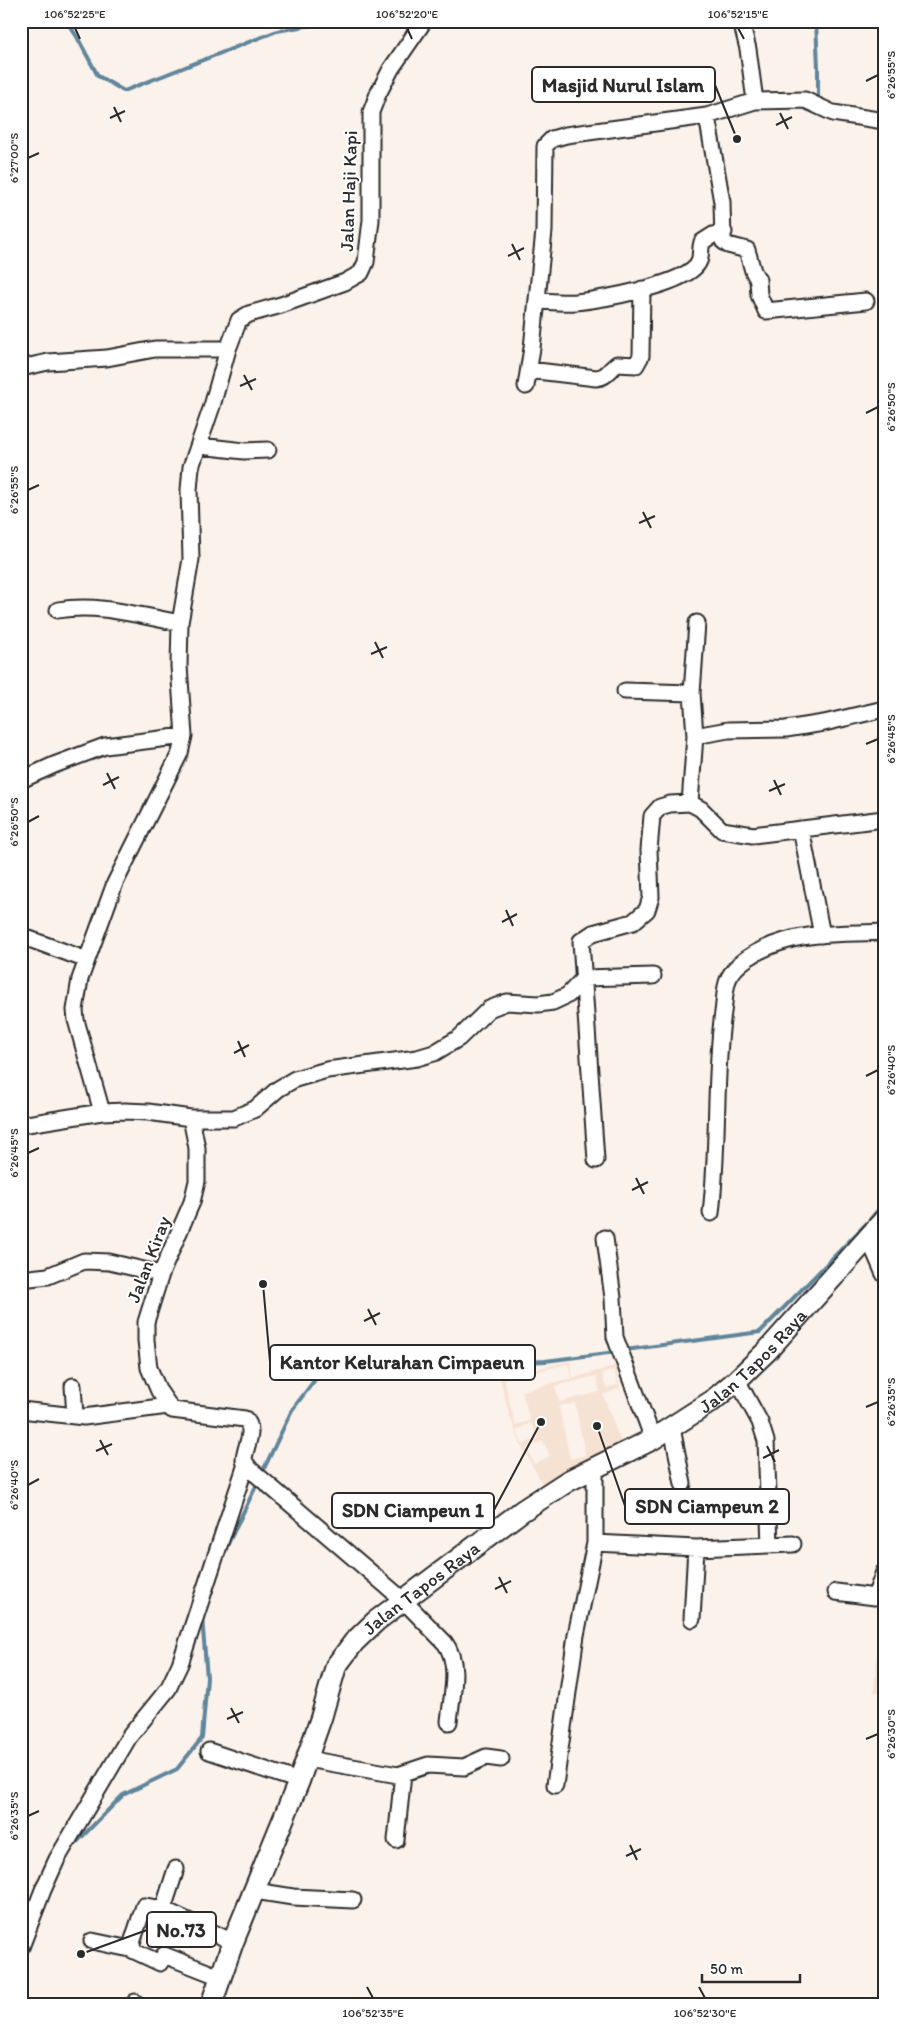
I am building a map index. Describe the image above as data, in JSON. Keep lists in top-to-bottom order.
{
  "streets": {
    "main road": ["Jalan Tapos Raya"],
    "street": ["Jalan Haji Kapi", "Jalan Kiray"]
  },
  "places": [
    "Masjid Nurul Islam",
    "Kantor Kelurahan Cimpaeun",
    "SDN Ciampeun 1",
    "SDN Ciampeun 2",
    "No.73"
  ],
  "scale_bar": "50 m",
  "coordinates": [
    "106°52'25\"E",
    "106°52'20\"E",
    "106°52'15\"E",
    "6°26'55\"S",
    "6°27'00\"S",
    "6°26'50\"S",
    "6°26'45\"S",
    "6°26'40\"S",
    "6°26'35\"S",
    "6°26'30\"S",
    "106°52'35\"E",
    "106°52'30\"E"
  ]
}
